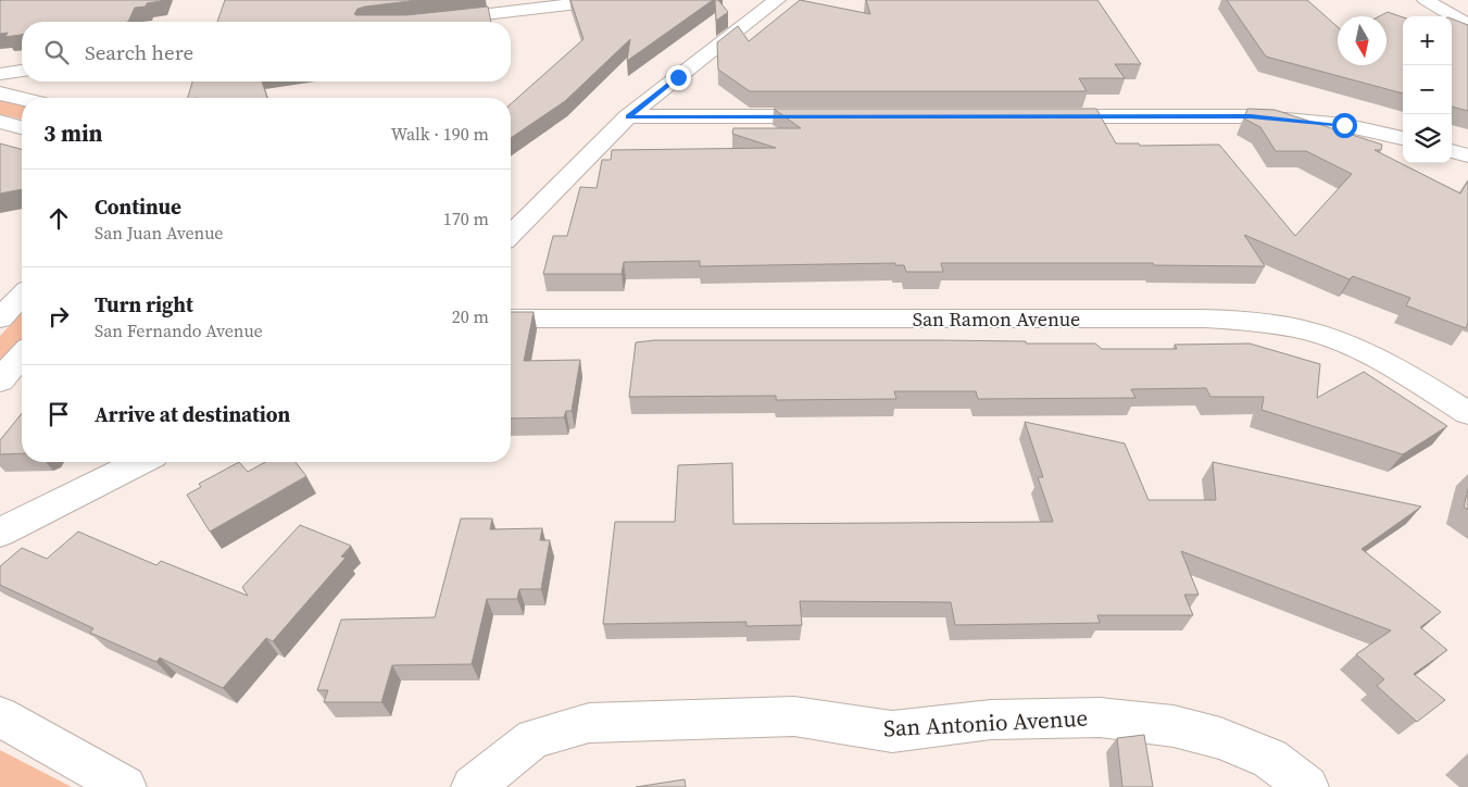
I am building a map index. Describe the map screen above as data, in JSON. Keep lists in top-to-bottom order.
{
  "streets": {
    "street": ["San Ramon Avenue", "San Antonio Avenue"]
  },
  "north": "bottom",
  "page": {
    "map_buttons": ["+", "−"],
    "search": "Search here",
    "heading": ["3 min", "Walk · 190 m"],
    "list": [
      ["Continue", "San Juan Avenue", "170 m"],
      ["Turn right", "San Fernando Avenue", "20 m"],
      "Arrive at destination"
    ]
  }
}
